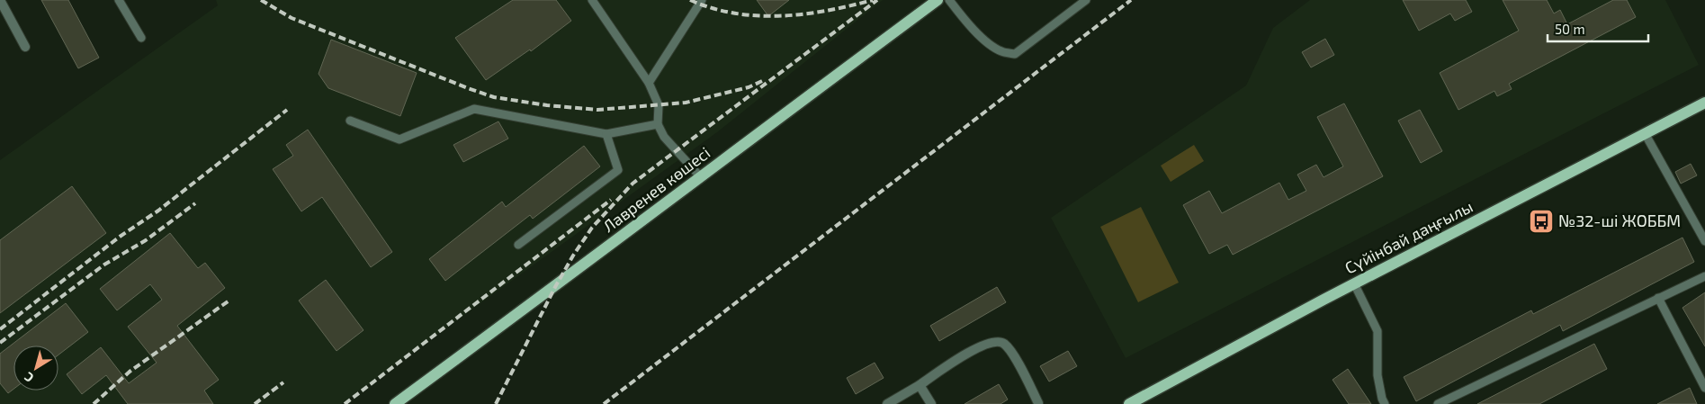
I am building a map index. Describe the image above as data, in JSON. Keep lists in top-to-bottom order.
{
  "streets": {
    "main road": ["Лавренев көшесі", "Сүйінбай даңғылы"]
  },
  "places": {
    "bus stop": ["№32-ші ЖОББМ"]
  },
  "scale_bar": "50 m",
  "north": "bottom left"
}
